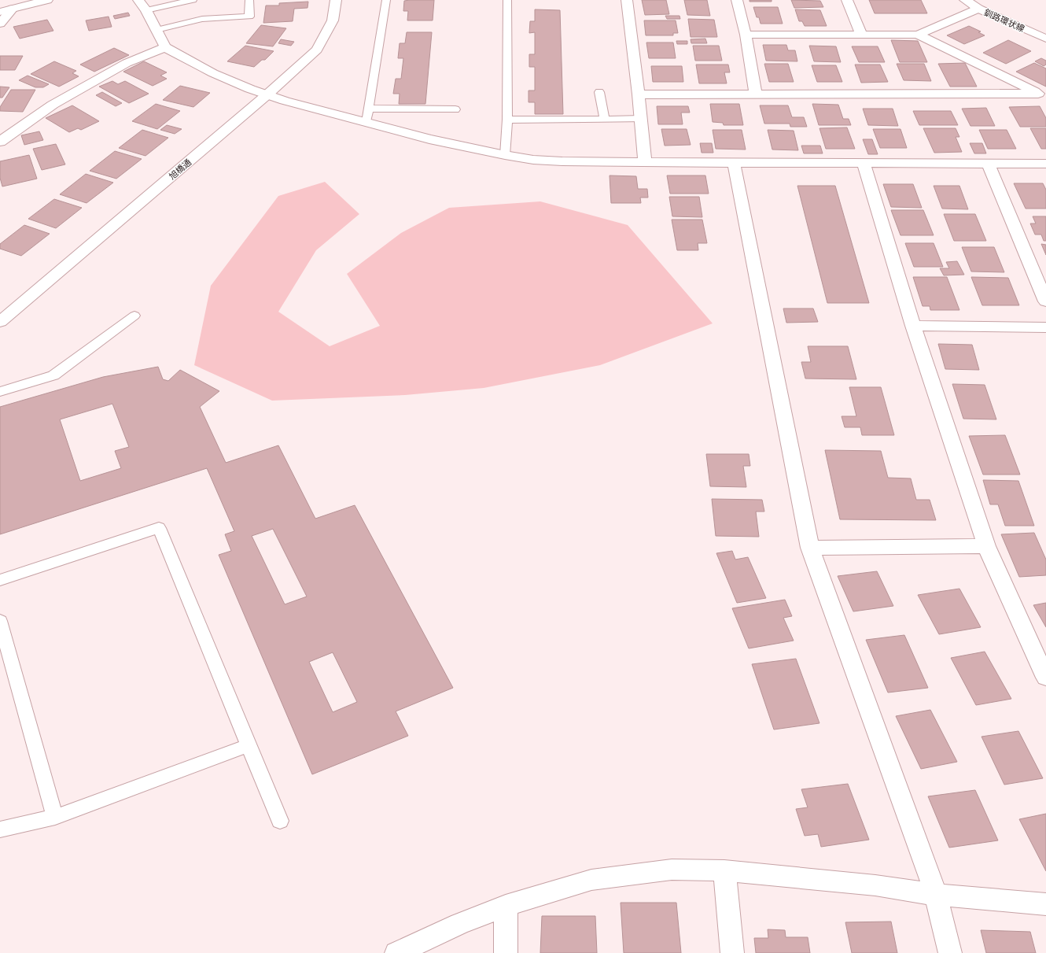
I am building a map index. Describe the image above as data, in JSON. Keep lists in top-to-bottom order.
{
  "streets": {
    "street": ["釧路環状線", "旭橋通"]
  }
}
